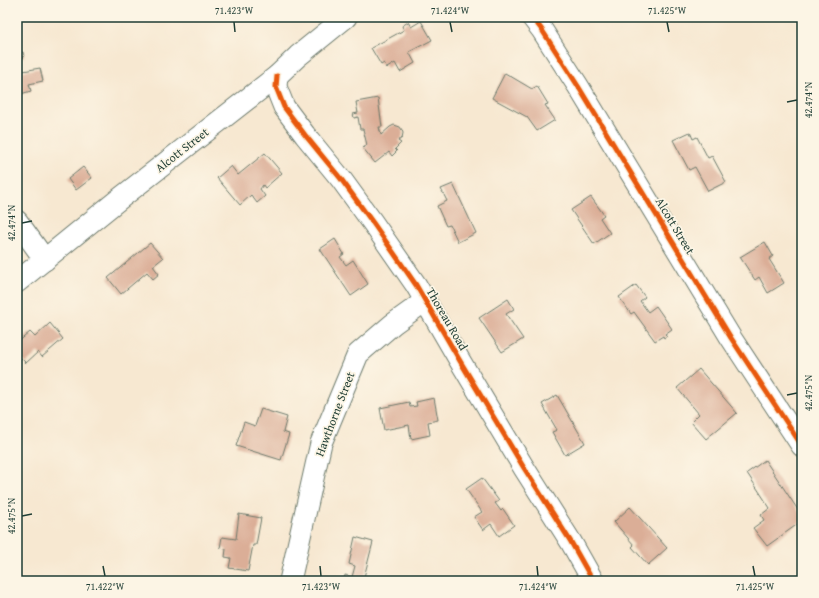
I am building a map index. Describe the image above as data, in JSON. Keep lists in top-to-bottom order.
{
  "streets": {
    "street": ["Alcott Street", "Thoreau Road", "Hawthorne Street"]
  },
  "crossings": [
    ["Alcott Street", "Thoreau Road"],
    ["Thoreau Road", "Hawthorne Street"]
  ],
  "coordinates": [
    "71.423°W",
    "71.424°W",
    "71.425°W",
    "42.474°N",
    "42.475°N",
    "71.422°W"
  ]
}
